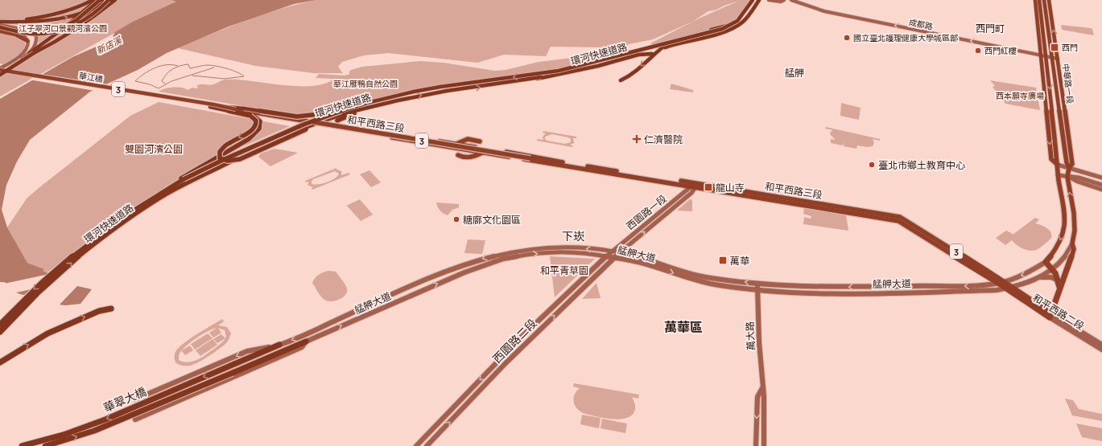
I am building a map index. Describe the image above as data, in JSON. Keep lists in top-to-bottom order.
{
  "streets": {
    "highway": ["環河快速道路", "艋舺大道", "華翠大橋"],
    "main road": [
      "成都路",
      "華江橋",
      "中華路一段",
      "3",
      "和平西路三段",
      "西園路一段",
      "和平西路二段",
      "萬大路",
      "西園路二段"
    ]
  },
  "crossings": [
    ["成都路", "中華路一段"],
    ["華江橋", "和平西路三段"],
    ["和平西路三段", "西園路一段"],
    ["和平西路三段", "艋舺大道"],
    ["和平西路三段", "和平西路二段"],
    ["西園路一段", "艋舺大道"],
    ["西園路一段", "西園路二段"],
    ["艋舺大道", "和平西路二段"],
    ["艋舺大道", "萬大路"],
    ["艋舺大道", "西園路二段"],
    ["艋舺大道", "華翠大橋"]
  ],
  "one_way": ["成都路"],
  "districts": [
    "西門町",
    "艋舺",
    "下崁",
    "萬華區"
  ],
  "water": ["新店溪"],
  "parks": [
    "江子翠河口景觀河濱公園",
    "華江雁鴨自然公園",
    "西本願寺廣場",
    "雙園河濱公園",
    "和平青草園"
  ],
  "places": {
    "other": [
      "國立臺北護理健康大學城區部",
      "西門紅樓",
      "臺北市鄉土教育中心",
      "糖廍文化園區"
    ],
    "transit": ["西門", "龍山寺", "萬華"],
    "health": ["仁濟醫院"]
  }
}
